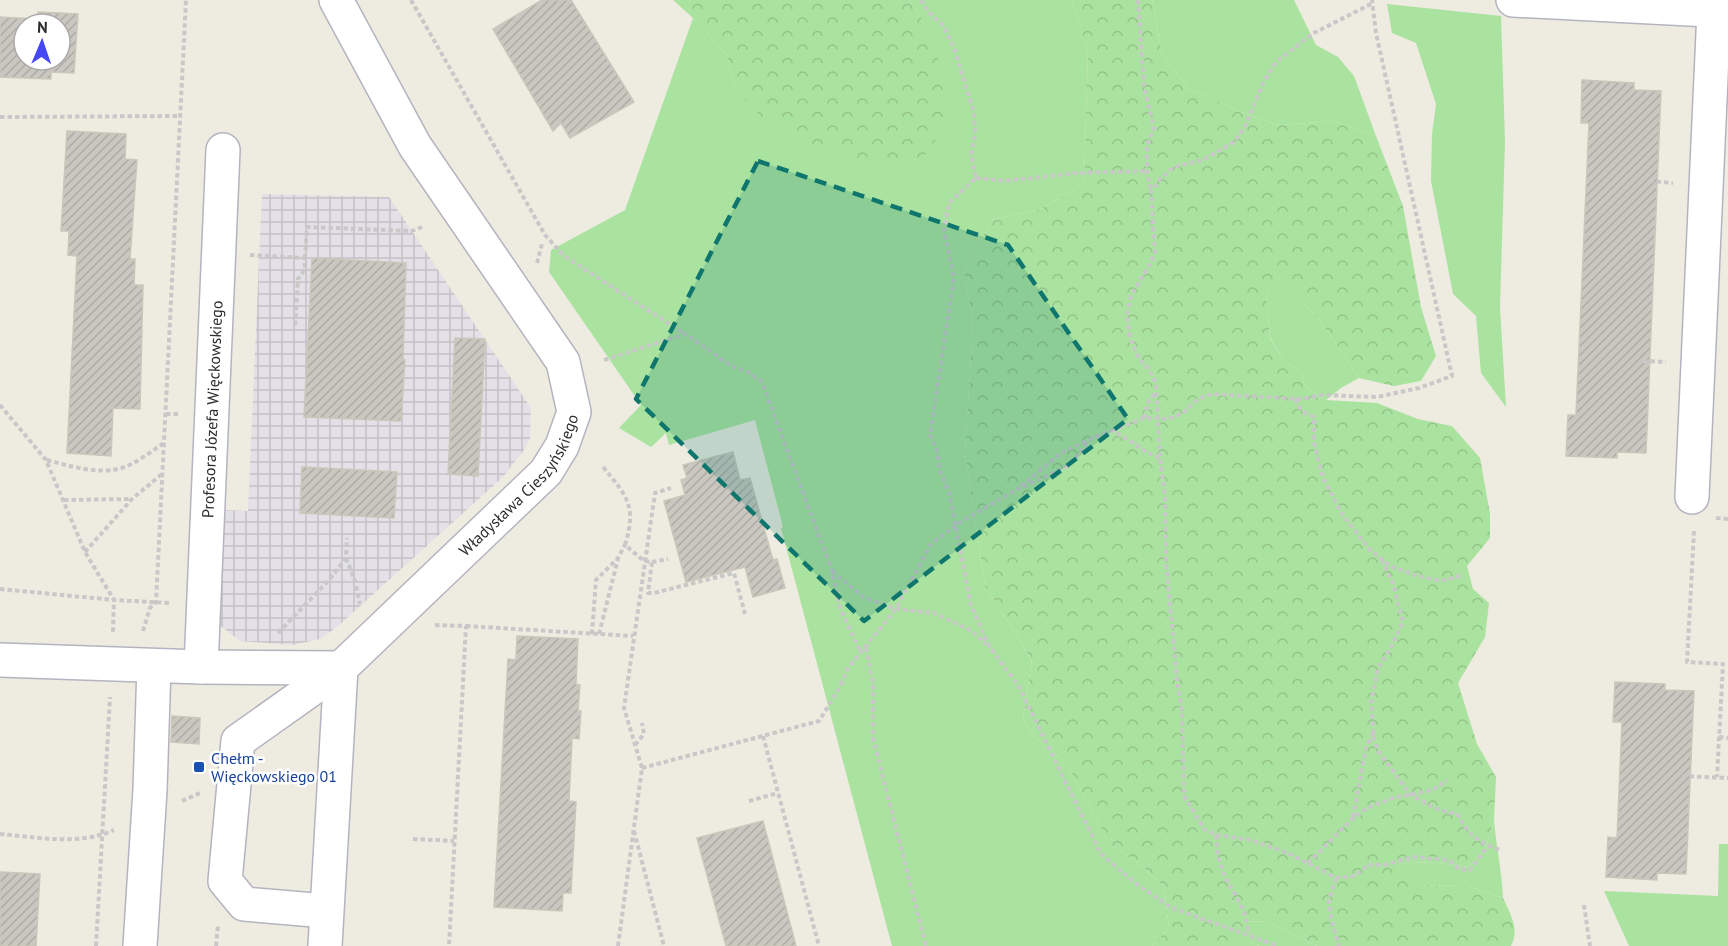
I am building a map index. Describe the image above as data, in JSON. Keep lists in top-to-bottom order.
{
  "streets": {
    "street": ["Profesora Józefa Więckowskiego", "Władysława Cieszyńskiego"]
  },
  "places": {
    "transit": ["Chełm - Więckowskiego 01"]
  },
  "north": "top"
}
